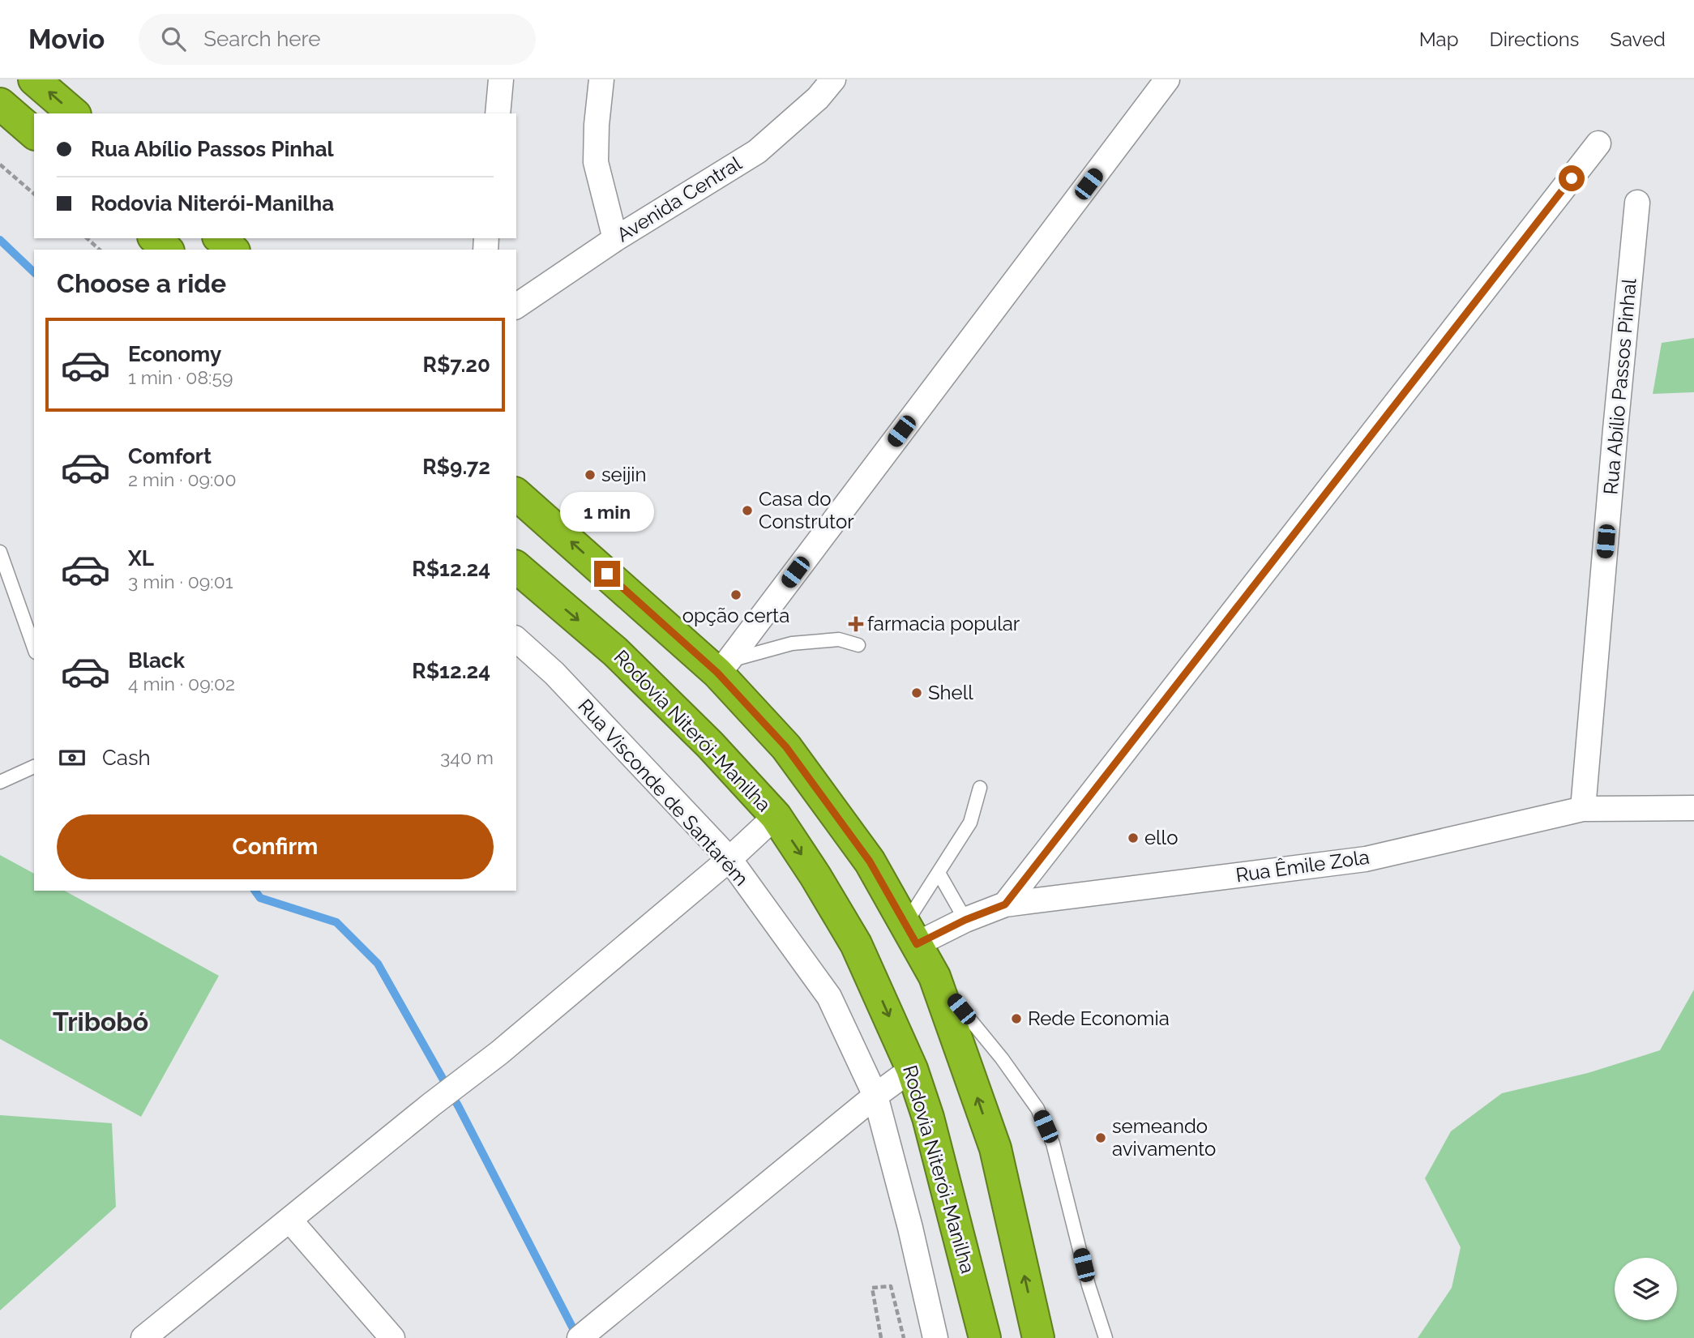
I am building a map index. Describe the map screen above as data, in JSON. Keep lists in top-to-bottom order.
{
  "streets": {
    "highway": ["Rodovia Niterói-Manilha"],
    "street": [
      "Avenida Central",
      "Rua Abílio Passos Pinhal",
      "Rua Visconde de Santarém",
      "Rua Êmile Zola"
    ]
  },
  "crossings": [
    ["Rua Abílio Passos Pinhal", "Rua Êmile Zola"]
  ],
  "districts": ["Tribobó"],
  "places": {
    "other": [
      "seijin",
      "Casa do Construtor",
      "opção certa",
      "Shell",
      "ello",
      "Rede Economia",
      "semeando avivamento"
    ],
    "health": ["farmacia popular"]
  },
  "page": {
    "header": "Movio",
    "search": "Search here",
    "nav": ["Map", "Directions", "Saved"],
    "banner": ["Rua Abílio Passos Pinhal", "Rodovia Niterói-Manilha"],
    "heading": "Choose a ride",
    "list": [
      {
        "name": "Economy",
        "note": "1 min · 08:59",
        "value": "R$7.20"
      },
      {
        "name": "Comfort",
        "note": "2 min · 09:00",
        "value": "R$9.72"
      },
      {
        "name": "XL",
        "note": "3 min · 09:01",
        "value": "R$12.24"
      },
      {
        "name": "Black",
        "note": "4 min · 09:02",
        "value": "R$12.24"
      }
    ],
    "bubble": "1 min",
    "pay": ["Cash", "340 m"],
    "buttons": "Confirm"
  }
}
